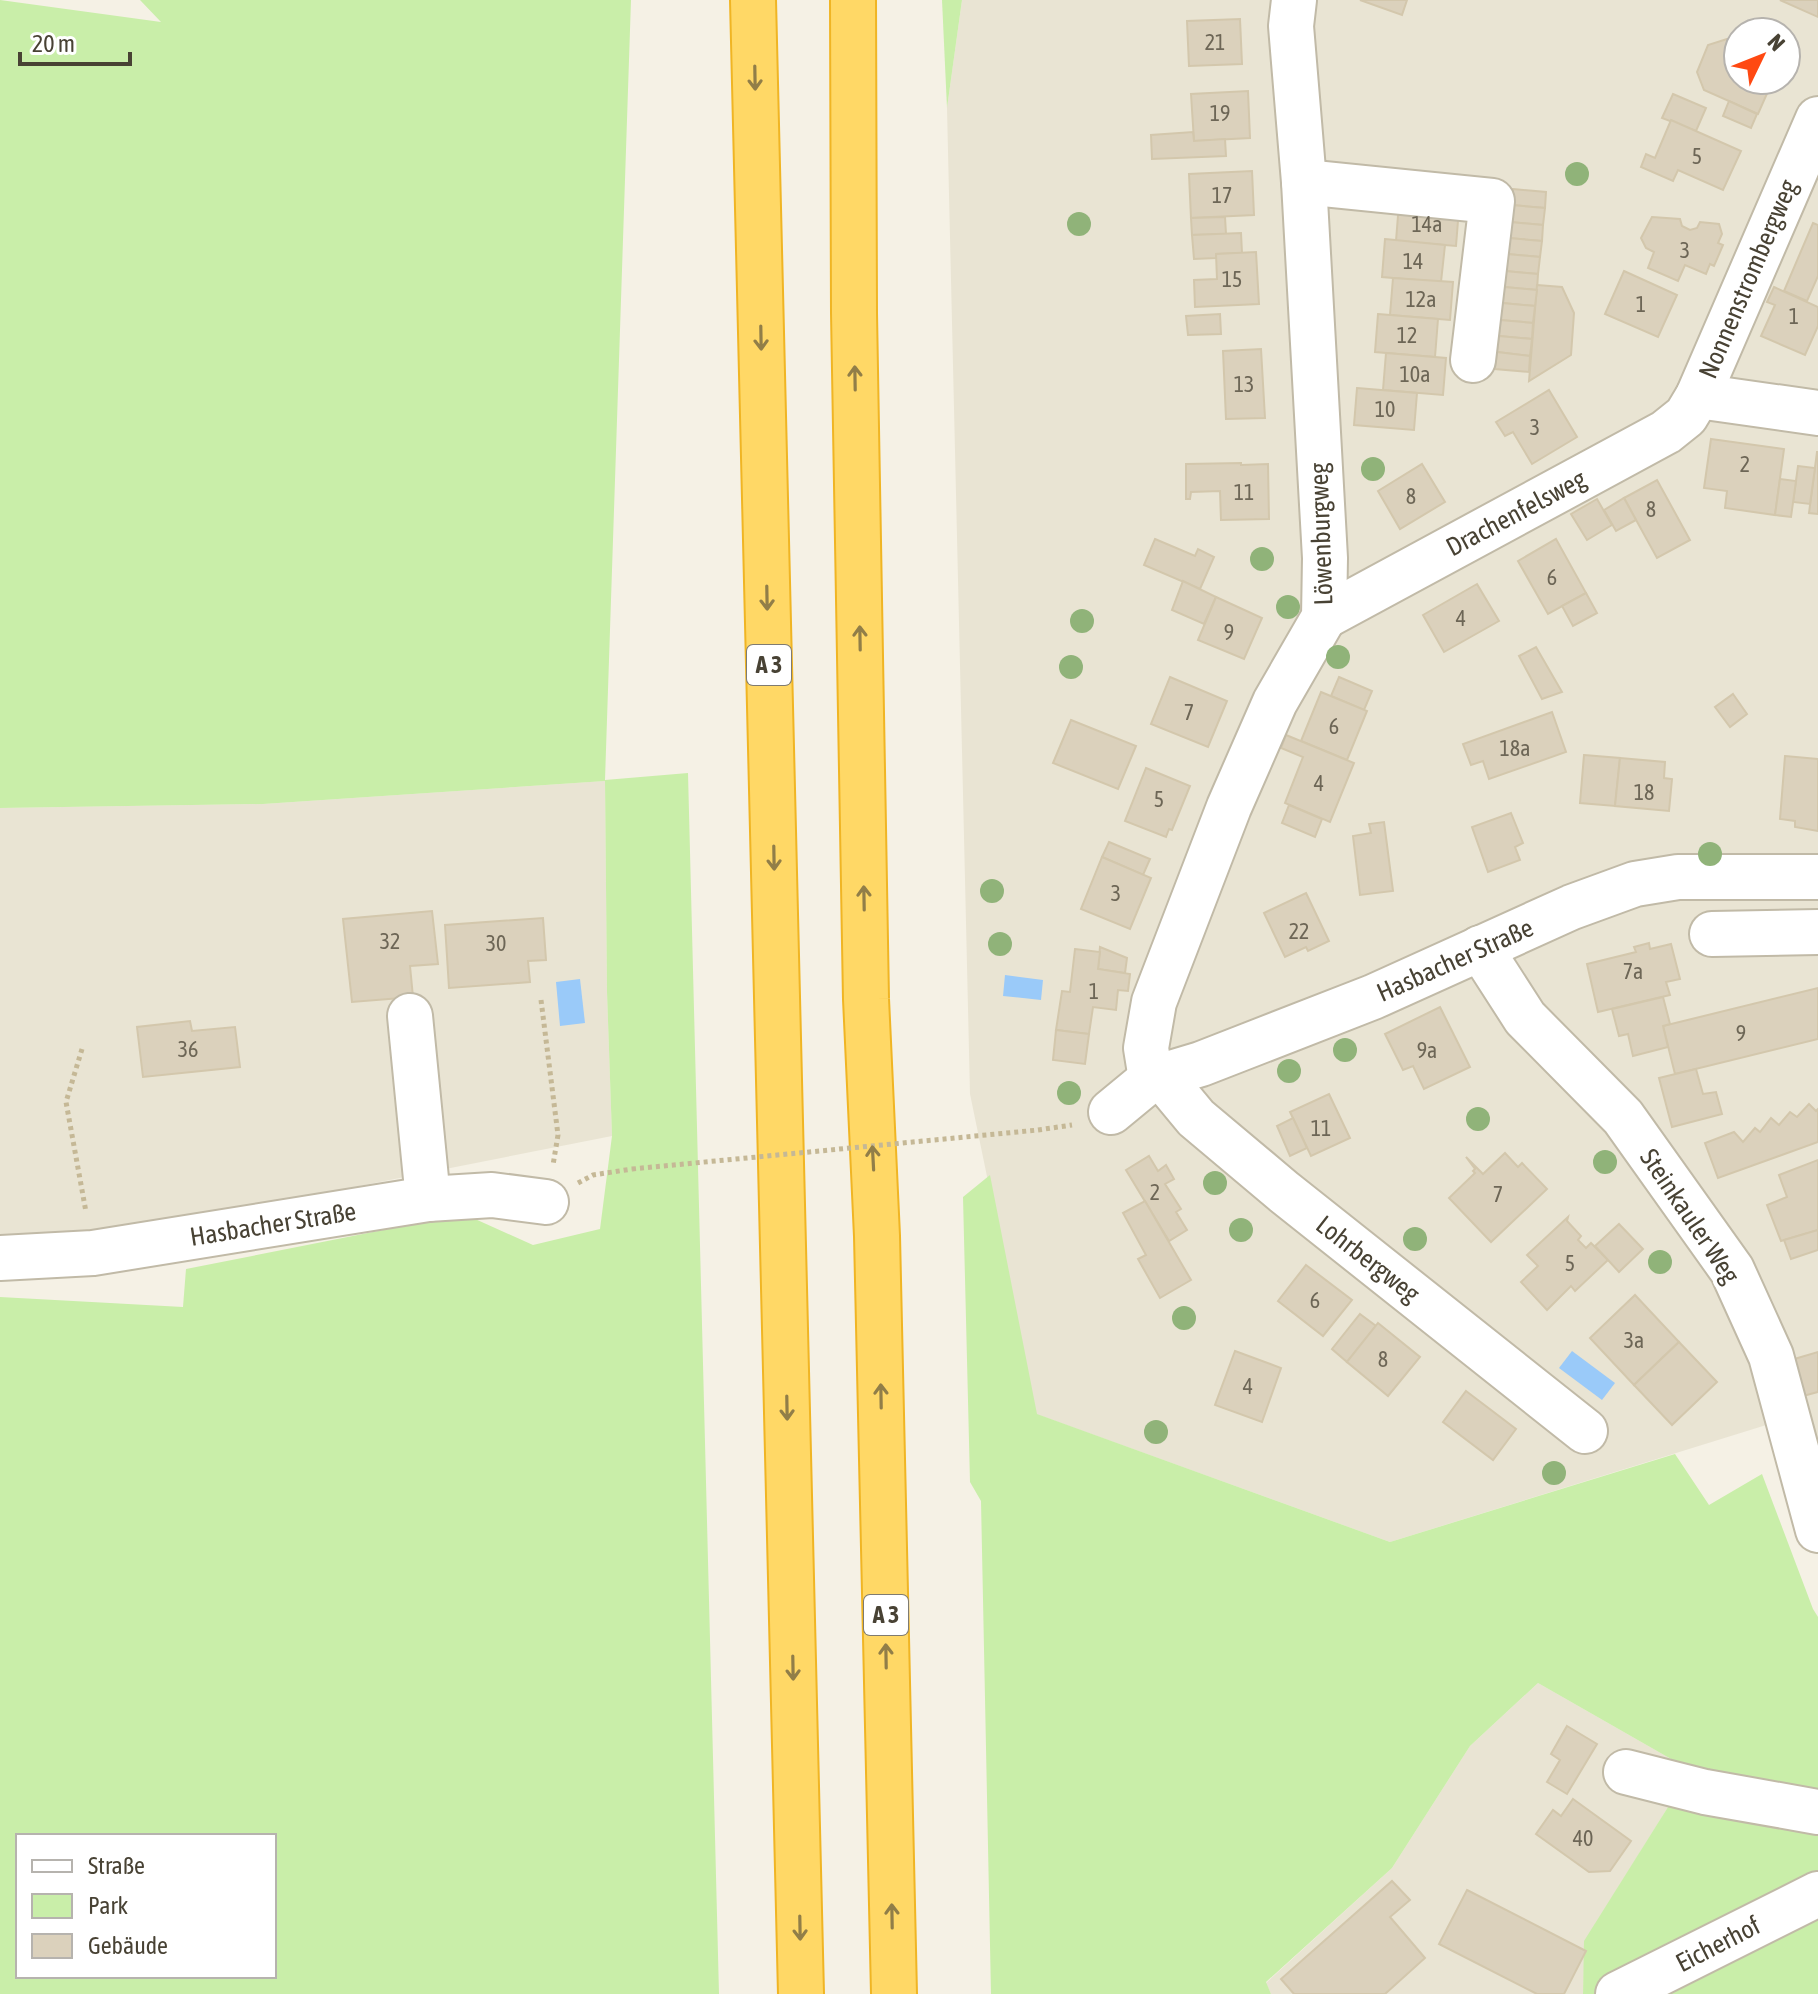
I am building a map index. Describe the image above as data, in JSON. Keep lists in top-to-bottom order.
{
  "streets": {
    "highway": ["A 3"],
    "street": [
      "Nonnenstrombergweg",
      "Drachenfelsweg",
      "Löwenburgweg",
      "Hasbacher Straße",
      "Steinkauler Weg",
      "Lohrbergweg",
      "Eicherhof"
    ]
  },
  "crossings": [
    ["Nonnenstrombergweg", "Drachenfelsweg"],
    ["Drachenfelsweg", "Löwenburgweg"],
    ["Löwenburgweg", "Hasbacher Straße"],
    ["Löwenburgweg", "Lohrbergweg"],
    ["Hasbacher Straße", "Steinkauler Weg"],
    ["Hasbacher Straße", "Lohrbergweg"]
  ],
  "house_numbers": [
    "21",
    "19",
    "5",
    "17",
    "14a",
    "3",
    "14",
    "15",
    "12a",
    "1",
    "1",
    "12",
    "10a",
    "13",
    "10",
    "3",
    "2",
    "11",
    "8",
    "8",
    "6",
    "4",
    "9",
    "7",
    "6",
    "18a",
    "4",
    "18",
    "5",
    "3",
    "22",
    "32",
    "30",
    "7a",
    "1",
    "9",
    "36",
    "9a",
    "11",
    "2",
    "7",
    "5",
    "6",
    "3a",
    "8",
    "4",
    "40"
  ],
  "legend": ["Straße", "Park", "Gebäude"],
  "scale_bar": "20 m",
  "north": "top right"
}
